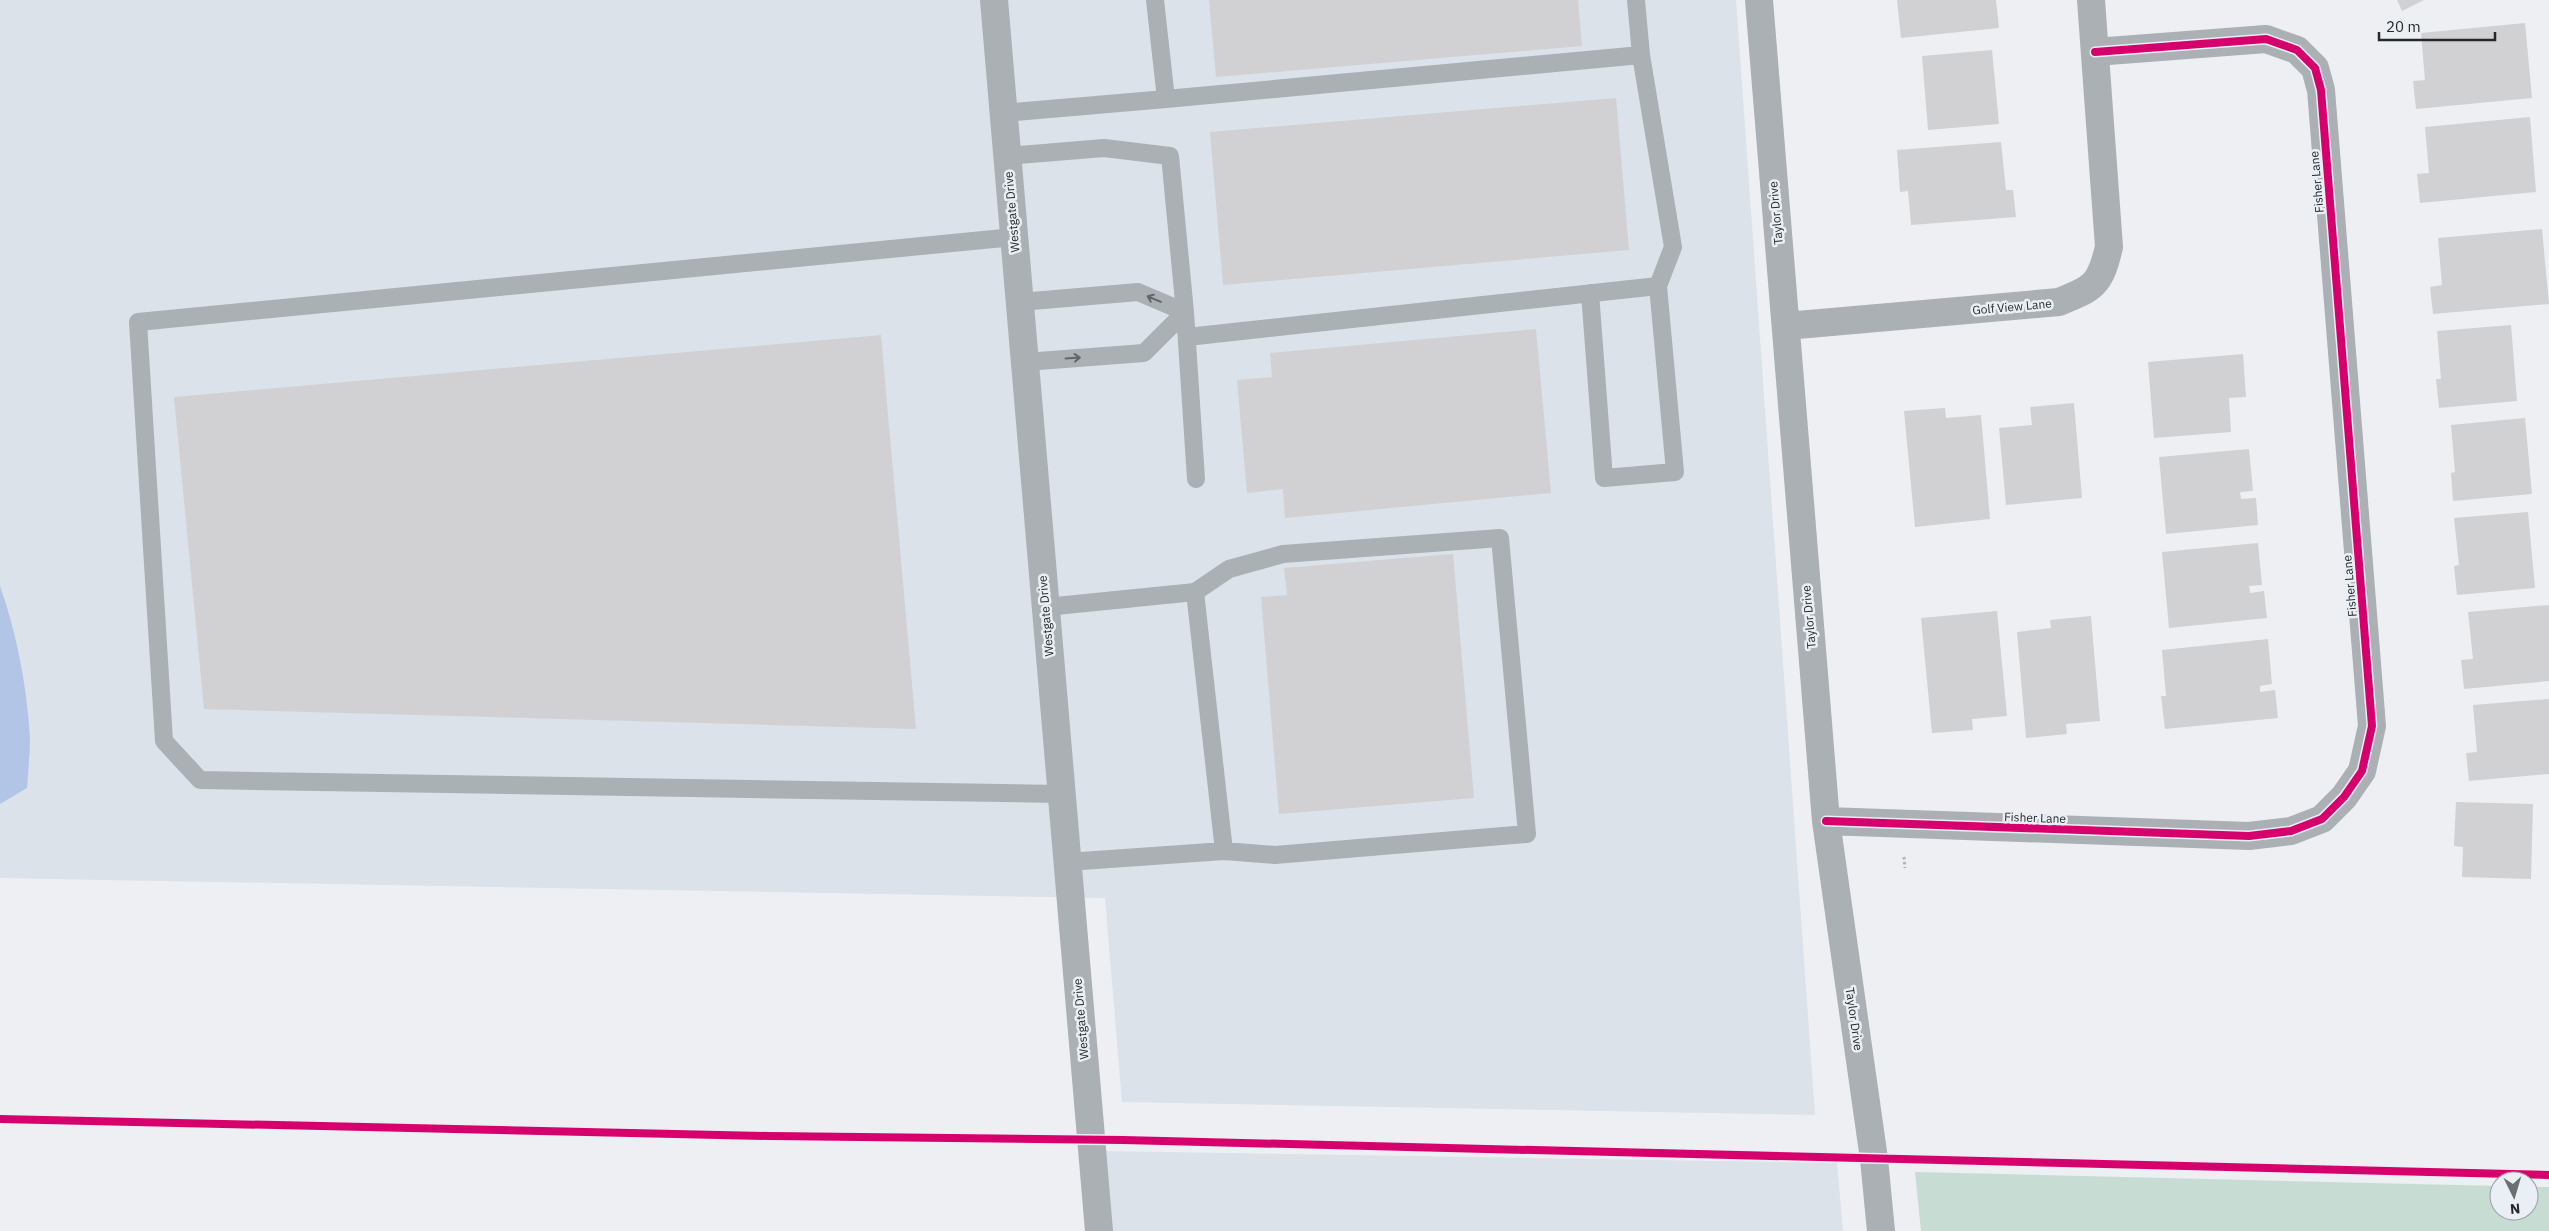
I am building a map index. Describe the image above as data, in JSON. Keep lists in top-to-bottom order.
{
  "streets": {
    "street": [
      "Fisher Lane",
      "Westgate Drive",
      "Taylor Drive",
      "Golf View Lane"
    ]
  },
  "crossings": [
    ["Fisher Lane", "Taylor Drive"],
    ["Fisher Lane", "Golf View Lane"],
    ["Taylor Drive", "Golf View Lane"]
  ],
  "scale_bar": "20 m",
  "north": "bottom"
}
